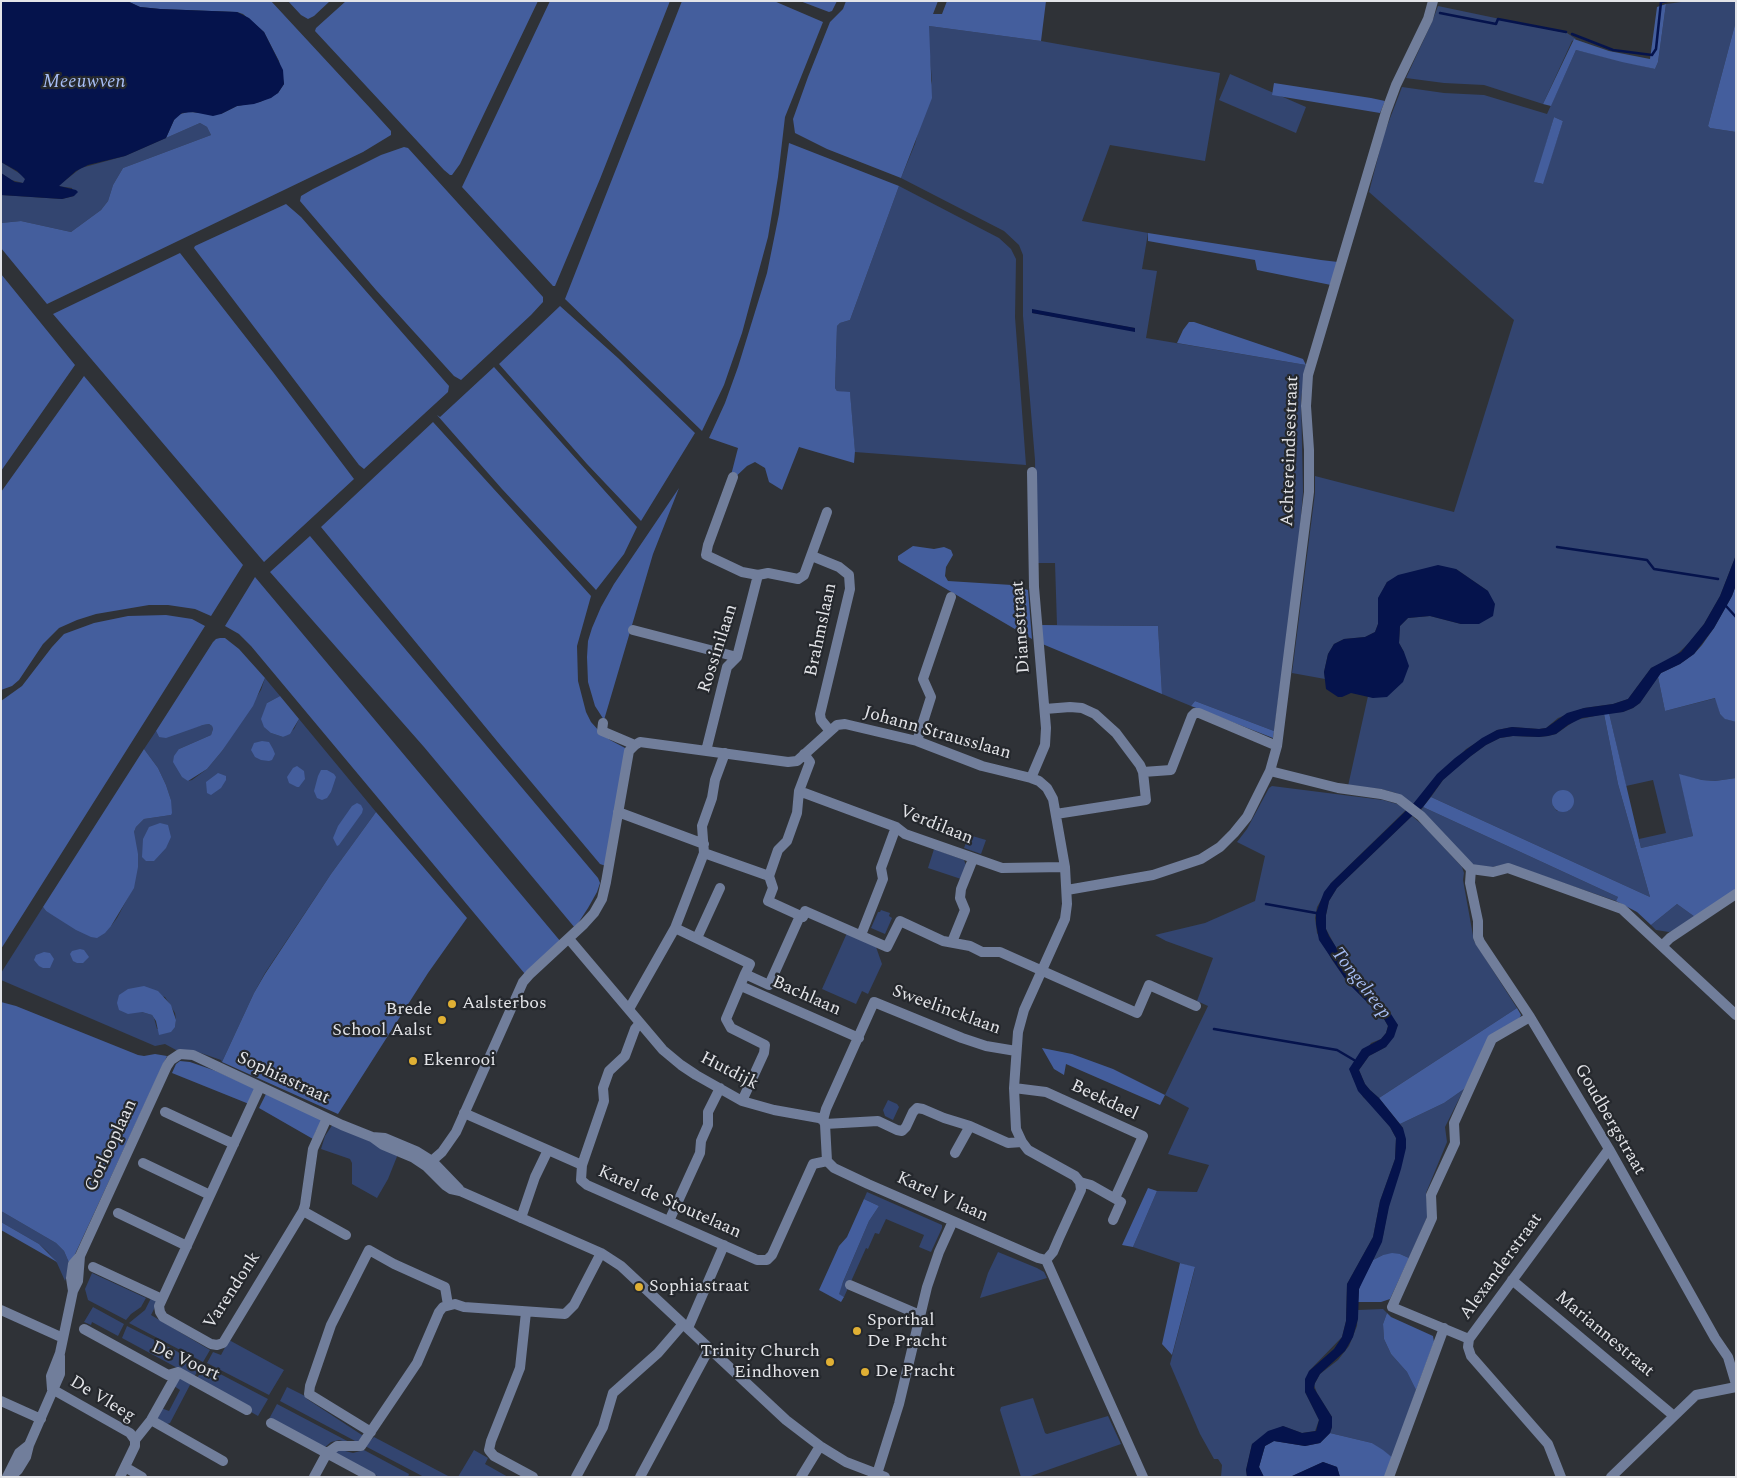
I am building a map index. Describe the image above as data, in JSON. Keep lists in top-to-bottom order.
{
  "streets": {
    "street": [
      "Achtereindsestraat",
      "Dianestraat",
      "Brahmslaan",
      "Rossinilaan",
      "Johann Strausslaan",
      "Verdilaan",
      "Bachlaan",
      "Sweelincklaan",
      "Hutdijk",
      "Sophiastraat",
      "Beekdael",
      "Goudbergstraat",
      "Gorlooplaan",
      "Karel V laan",
      "Karel de Stoutelaan",
      "Alexanderstraat",
      "Varendonk",
      "Mariannestraat",
      "De Voort",
      "De Vleeg"
    ]
  },
  "crossings": [
    ["Achtereindsestraat", "Johann Strausslaan"],
    ["Dianestraat", "Johann Strausslaan"],
    ["Brahmslaan", "Rossinilaan"],
    ["Brahmslaan", "Johann Strausslaan"],
    ["Rossinilaan", "Johann Strausslaan"],
    ["Johann Strausslaan", "Verdilaan"],
    ["Johann Strausslaan", "Sweelincklaan"],
    ["Johann Strausslaan", "Hutdijk"],
    ["Johann Strausslaan", "Beekdael"],
    ["Bachlaan", "Sweelincklaan"],
    ["Sweelincklaan", "Hutdijk"],
    ["Sophiastraat", "Gorlooplaan"],
    ["Sophiastraat", "Varendonk"],
    ["Goudbergstraat", "Alexanderstraat"],
    ["Gorlooplaan", "De Vleeg"],
    ["Karel V laan", "Karel de Stoutelaan"],
    ["Alexanderstraat", "Mariannestraat"]
  ],
  "water": ["Meeuwven", "Tongelreep"],
  "places": [
    "Aalsterbos",
    "Brede School Aalst",
    "Ekenrooi",
    "Sophiastraat",
    "Sporthal De Pracht",
    "Trinity Church Eindhoven",
    "De Pracht"
  ]
}
